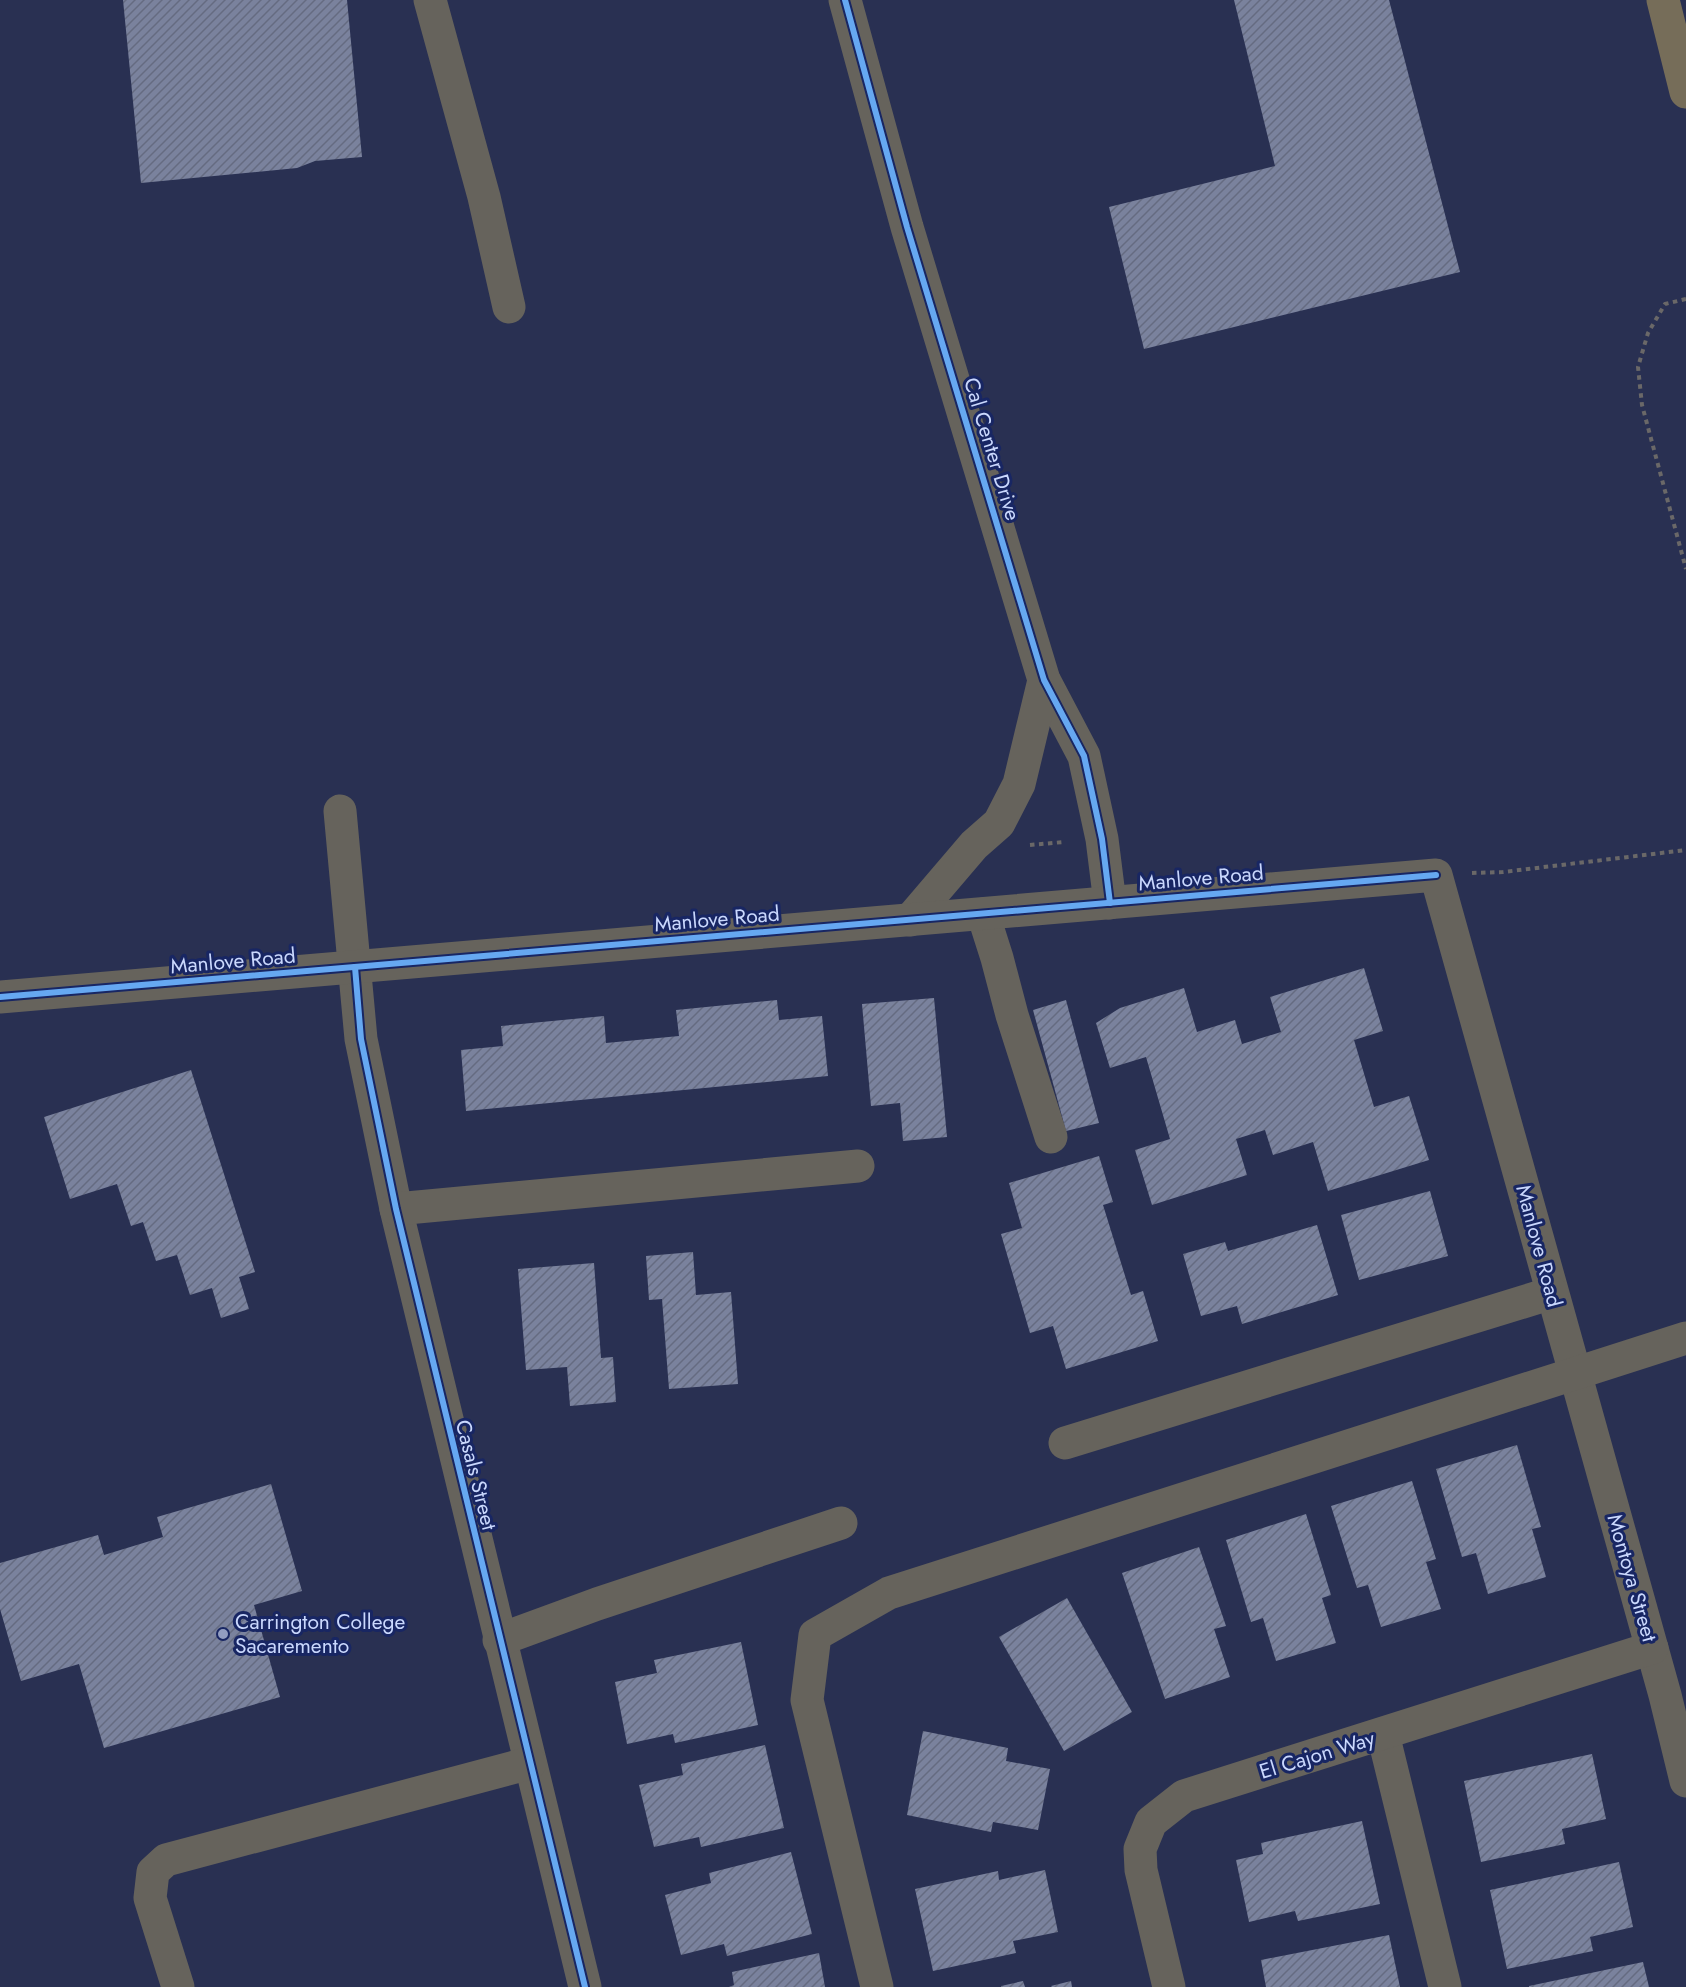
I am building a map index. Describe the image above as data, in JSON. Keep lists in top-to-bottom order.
{
  "streets": {
    "street": [
      "Cal Center Drive",
      "Manlove Road",
      "Casals Street",
      "Montoya Street",
      "El Cajon Way"
    ]
  },
  "crossings": [
    ["Cal Center Drive", "Manlove Road"],
    ["Manlove Road", "Casals Street"],
    ["Manlove Road", "Montoya Street"],
    ["Montoya Street", "El Cajon Way"]
  ],
  "places": ["Carrington College Sacaremento"]
}
